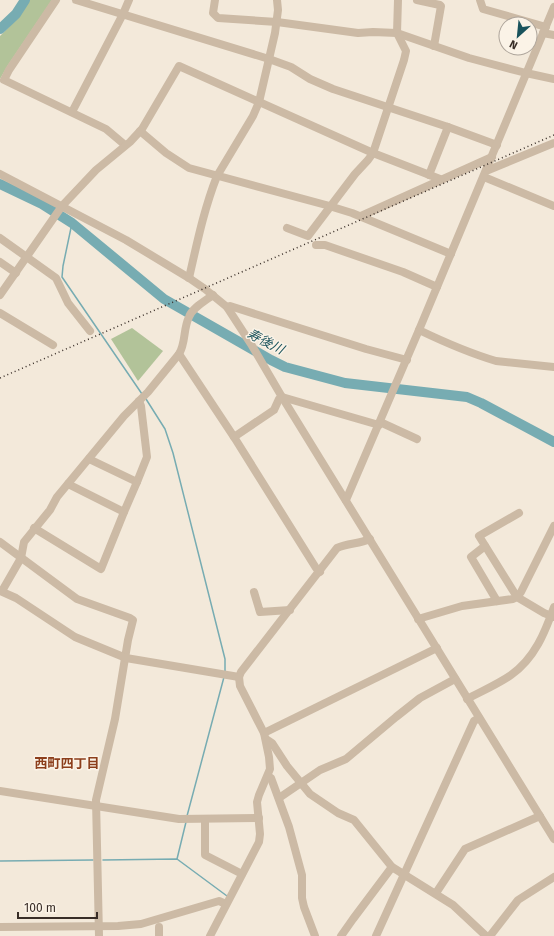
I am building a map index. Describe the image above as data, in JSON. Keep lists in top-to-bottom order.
{
  "districts": ["西町四丁目"],
  "water": ["寿後川"],
  "scale_bar": "100 m",
  "north": "bottom left"
}
